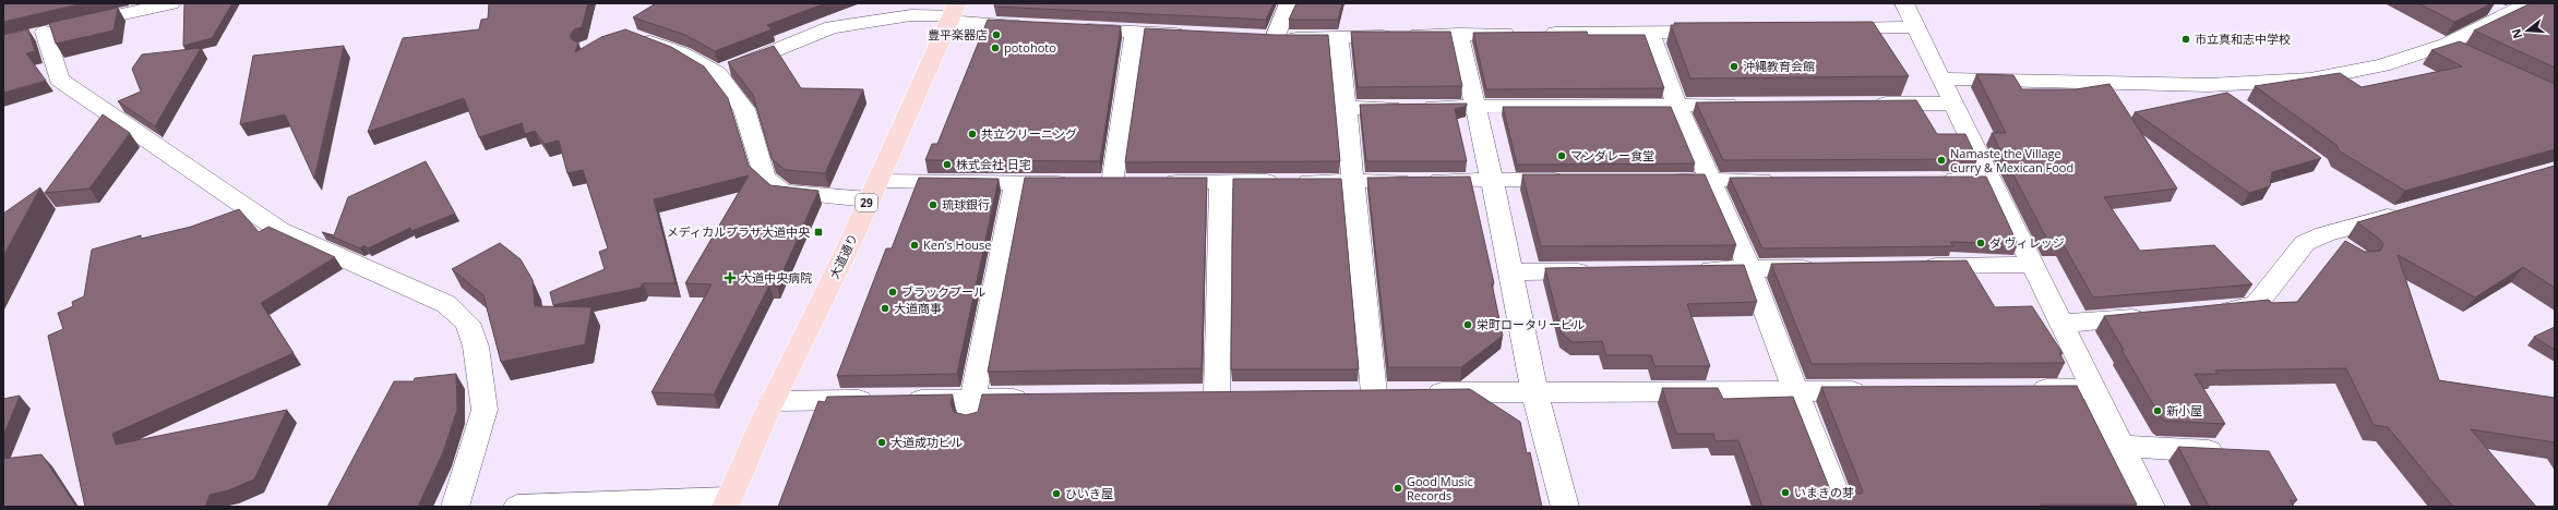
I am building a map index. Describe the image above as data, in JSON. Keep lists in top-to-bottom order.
{
  "streets": {
    "main road": ["29", "大道通り"]
  },
  "places": {
    "other": [
      "豊平楽器店",
      "市立真和志中学校",
      "potohoto",
      "沖縄教育会館",
      "共立クリーニング",
      "マンダレー食堂",
      "Namaste the Village Curry & Mexican Food",
      "株式会社 日宅",
      "琉球銀行",
      "ダ ヴィレッジ",
      "Ken’s House",
      "ブラックプール",
      "大道商事",
      "栄町ロータリービル",
      "新小屋",
      "大道成功ビル",
      "Good Music Records",
      "いまきの芽",
      "ひいき屋"
    ],
    "transit": ["メディカルプラザ大道中央"],
    "health": ["大道中央病院"]
  },
  "north": "left"
}
